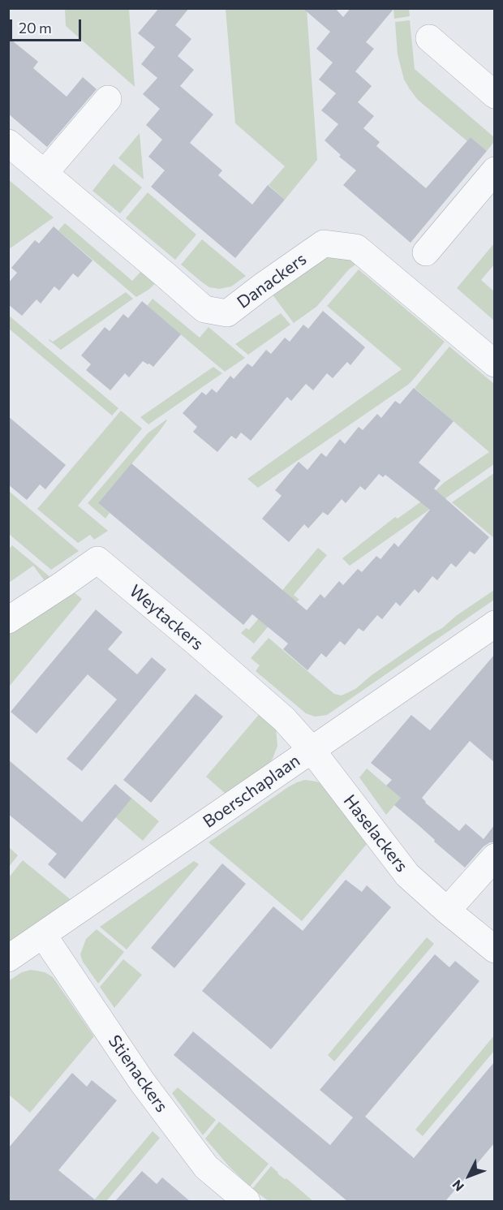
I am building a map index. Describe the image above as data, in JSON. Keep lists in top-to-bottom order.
{
  "streets": {
    "street": [
      "Danackers",
      "Weytackers",
      "Boerschaplaan",
      "Haselackers",
      "Stienackers"
    ]
  },
  "crossings": [
    ["Weytackers", "Boerschaplaan"],
    ["Weytackers", "Haselackers"],
    ["Boerschaplaan", "Haselackers"],
    ["Boerschaplaan", "Stienackers"]
  ],
  "scale_bar": "20 m",
  "north": "bottom left"
}
